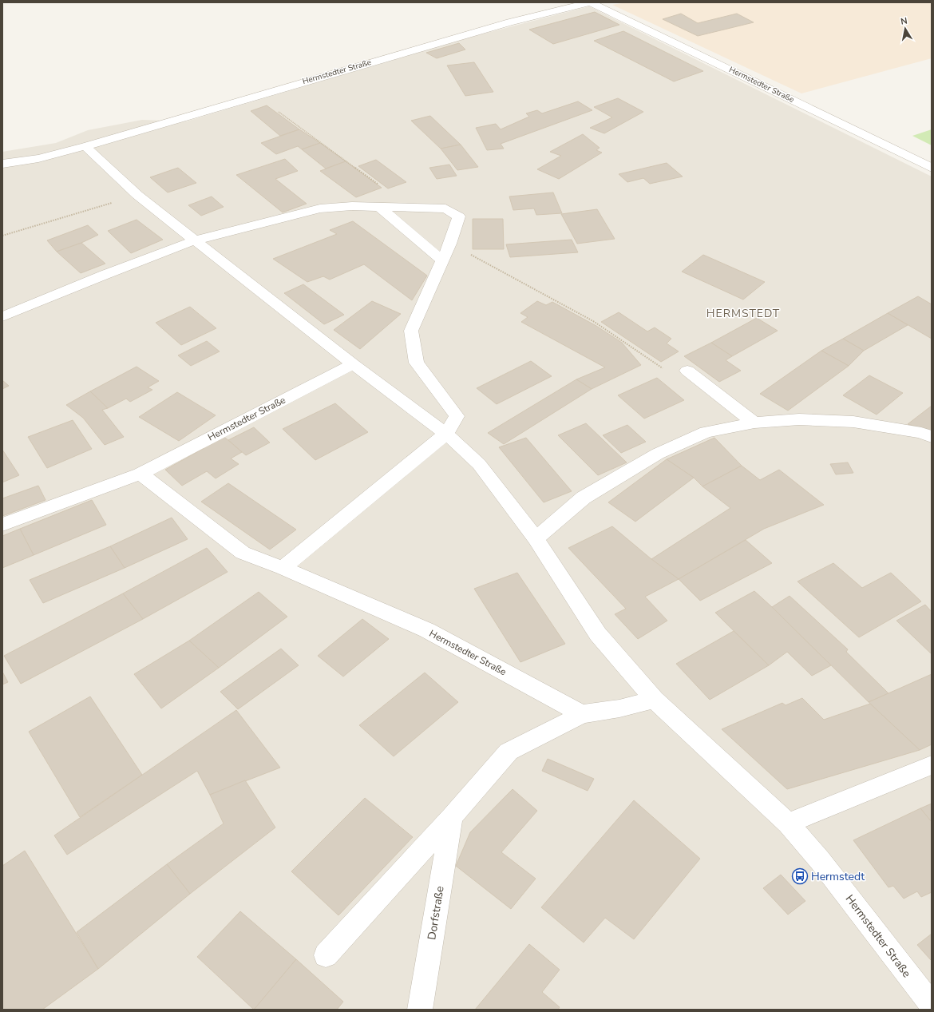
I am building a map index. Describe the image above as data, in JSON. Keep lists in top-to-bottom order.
{
  "streets": {
    "street": ["Hermstedter Straße", "Dorfstraße"]
  },
  "districts": ["HERMSTEDT"],
  "places": {
    "bus stop": ["Hermstedt"]
  },
  "north": "top"
}
